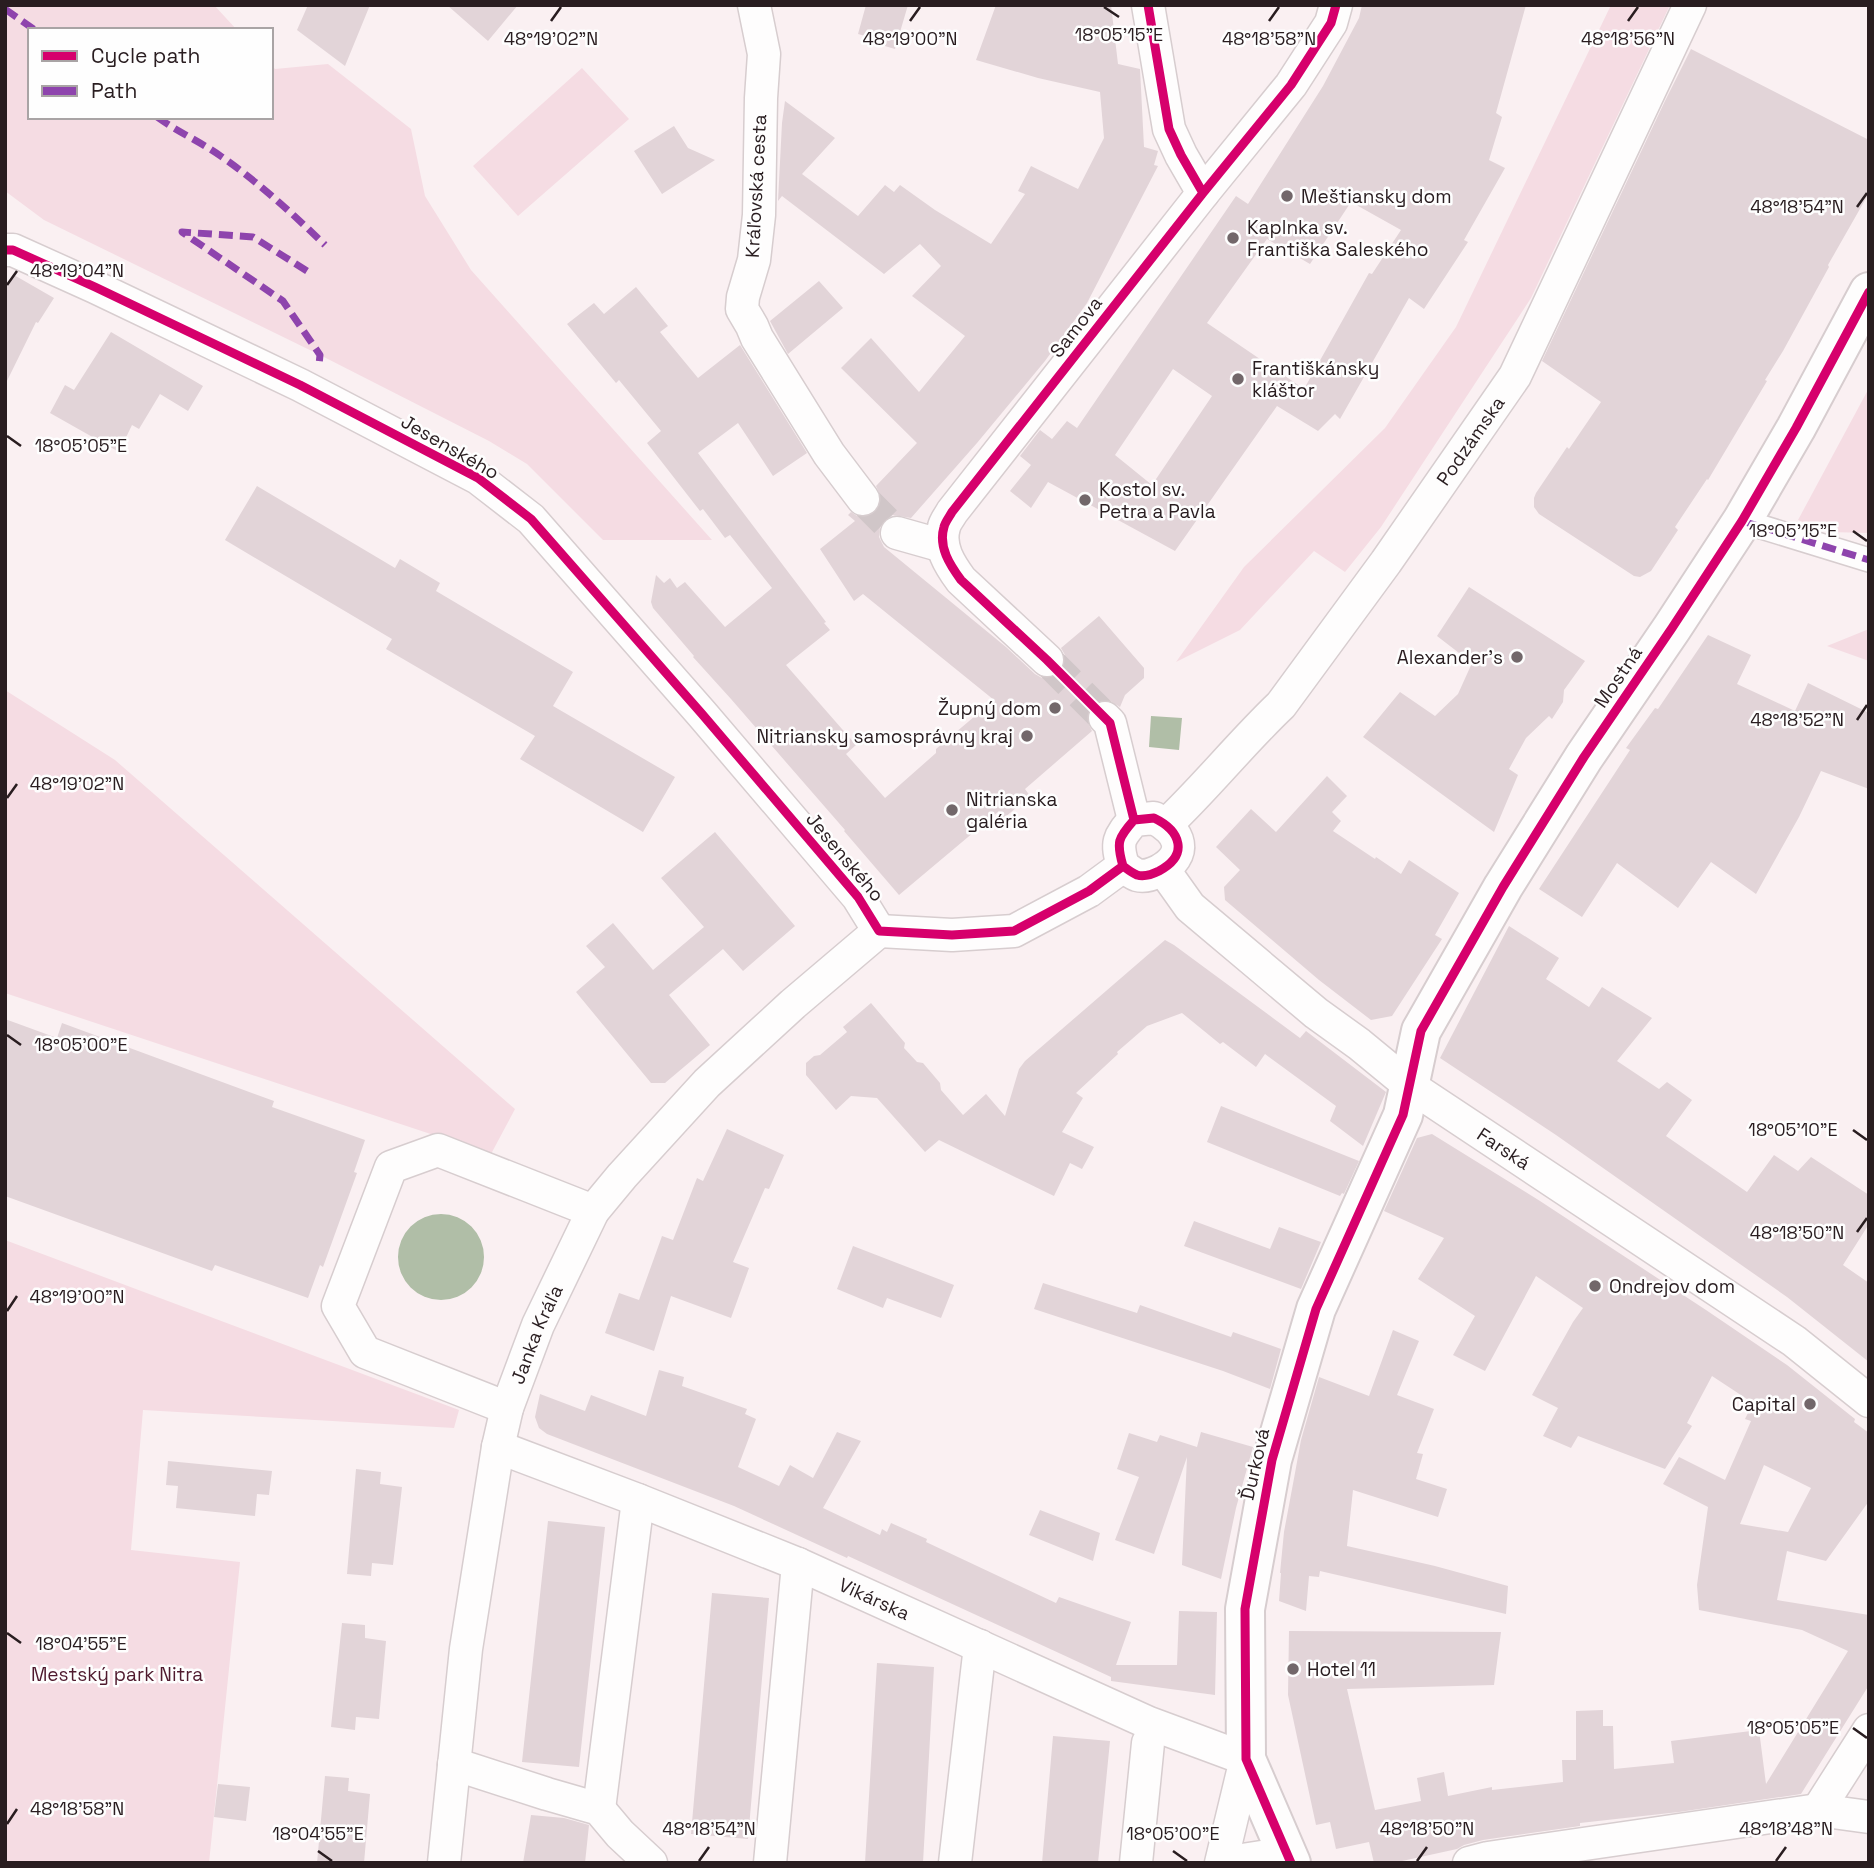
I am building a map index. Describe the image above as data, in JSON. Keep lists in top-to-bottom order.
{
  "streets": {
    "street": [
      "Kráľovská cesta",
      "Samova",
      "Podzámska",
      "Jesenského",
      "Mostná",
      "Farská",
      "Janka Kráľa",
      "Ďurková",
      "Vikárska"
    ]
  },
  "crossings": [
    ["Podzámska", "Farská"],
    ["Jesenského", "Janka Kráľa"],
    ["Mostná", "Farská"],
    ["Mostná", "Ďurková"],
    ["Farská", "Ďurková"],
    ["Janka Kráľa", "Vikárska"],
    ["Ďurková", "Vikárska"]
  ],
  "parks": ["Mestský park Nitra"],
  "places": [
    "Meštiansky dom",
    "Kaplnka sv. Františka Saleského",
    "Františkánsky kláštor",
    "Kostol sv. Petra a Pavla",
    "Alexander's",
    "Župný dom",
    "Nitriansky samosprávny kraj",
    "Nitrianska galéria",
    "Ondrejov dom",
    "Capital",
    "Hotel 11"
  ],
  "legend": ["Cycle path", "Path"],
  "coordinates": [
    "18°05'15\"E",
    "48°19'02\"N",
    "48°19'00\"N",
    "48°18'58\"N",
    "48°18'56\"N",
    "48°18'54\"N",
    "48°19'04\"N",
    "18°05'05\"E",
    "48°18'52\"N",
    "18°05'00\"E",
    "18°05'10\"E",
    "48°18'50\"N",
    "18°04'55\"E",
    "48°18'48\"N"
  ]
}
